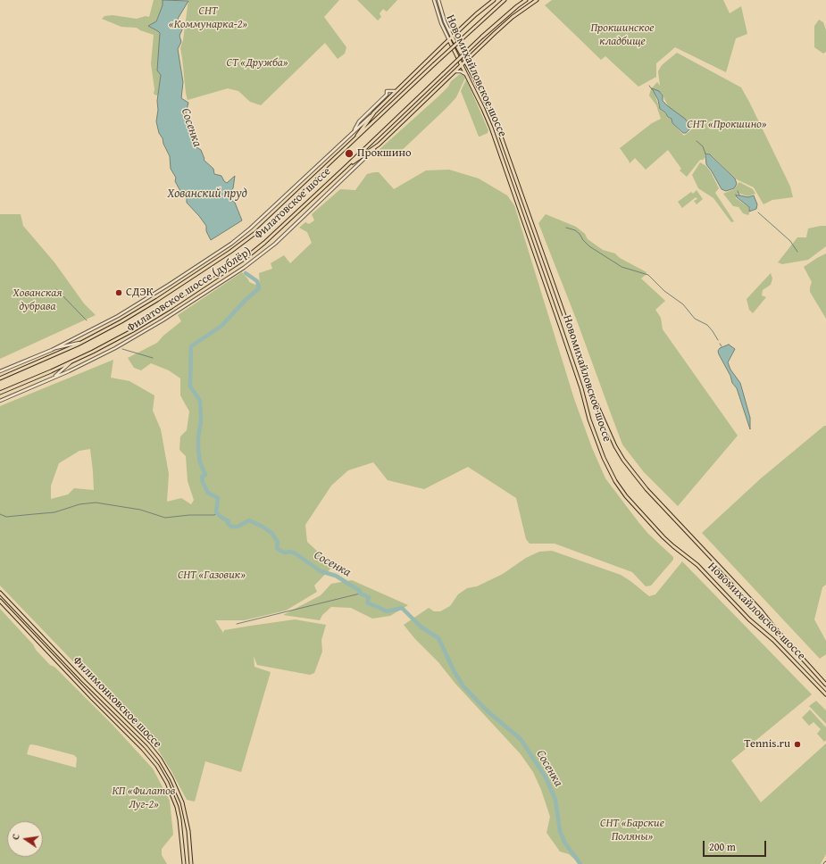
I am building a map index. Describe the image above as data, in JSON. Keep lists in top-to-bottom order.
{
  "streets": {
    "main road": [
      "Новомихайловское шоссе",
      "Филатовское шоссе",
      "Филатовское шоссе (дублёр)",
      "Филимонковское шоссе"
    ]
  },
  "crossings": [
    ["Новомихайловское шоссе", "Филатовское шоссе (дублёр)"]
  ],
  "water": ["Сосенка", "Хованский пруд"],
  "parks": [
    "СНТ «Коммунарка-2»",
    "Прокшинское кладбище",
    "СТ «Дружба»",
    "СНТ «Прокшино»",
    "Хованская дубрава",
    "СНТ «Газовик»",
    "КП «Филатов Луг-2»",
    "СНТ «Барские Поляны»"
  ],
  "places": ["Прокшино", "СДЭК", "Tennis.ru"],
  "scale_bar": "200 m",
  "north": "left"
}
